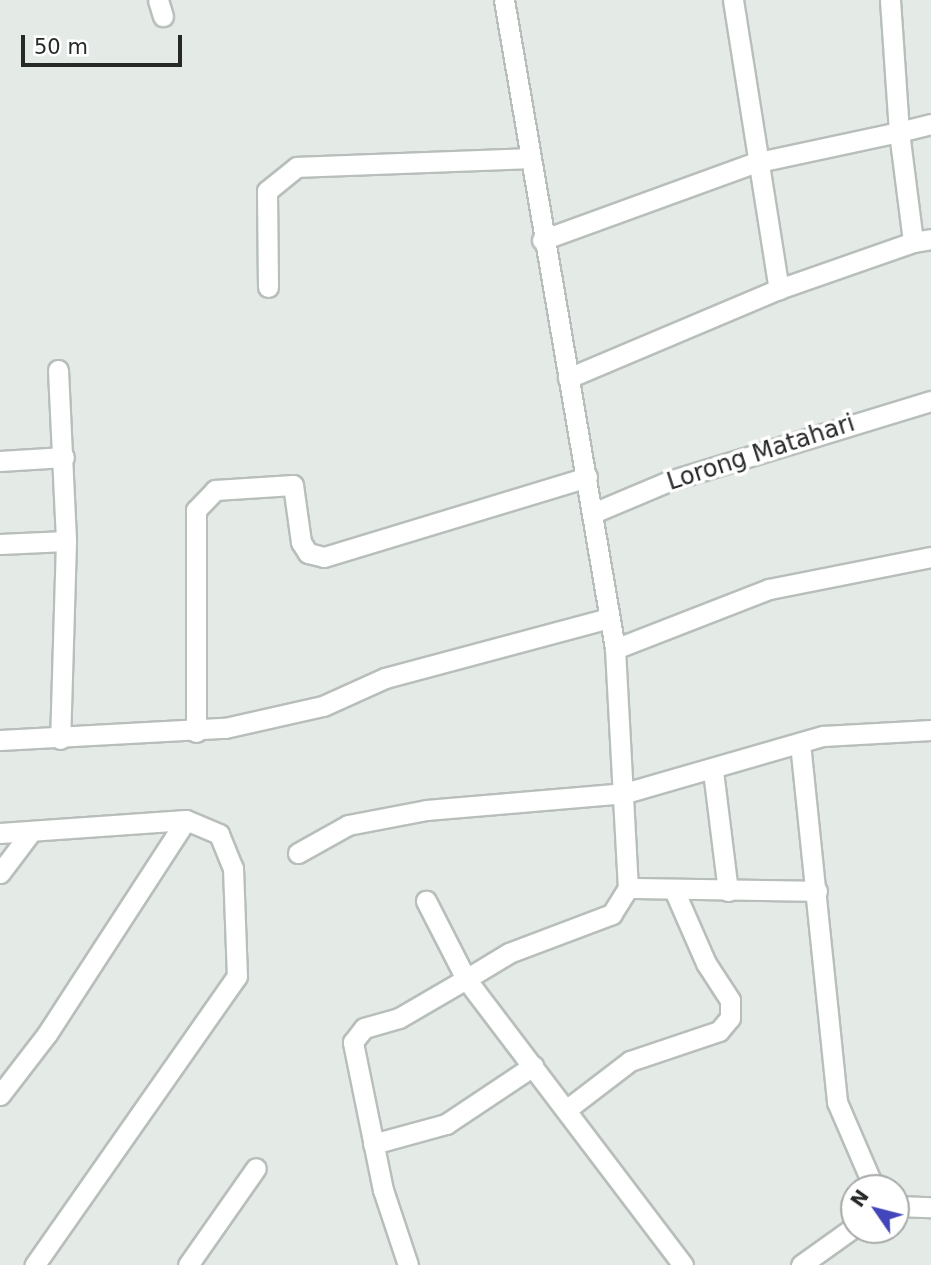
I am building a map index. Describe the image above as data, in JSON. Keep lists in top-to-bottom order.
{
  "streets": {
    "street": ["Lorong Matahari"]
  },
  "scale_bar": "50 m",
  "north": "top left"
}
